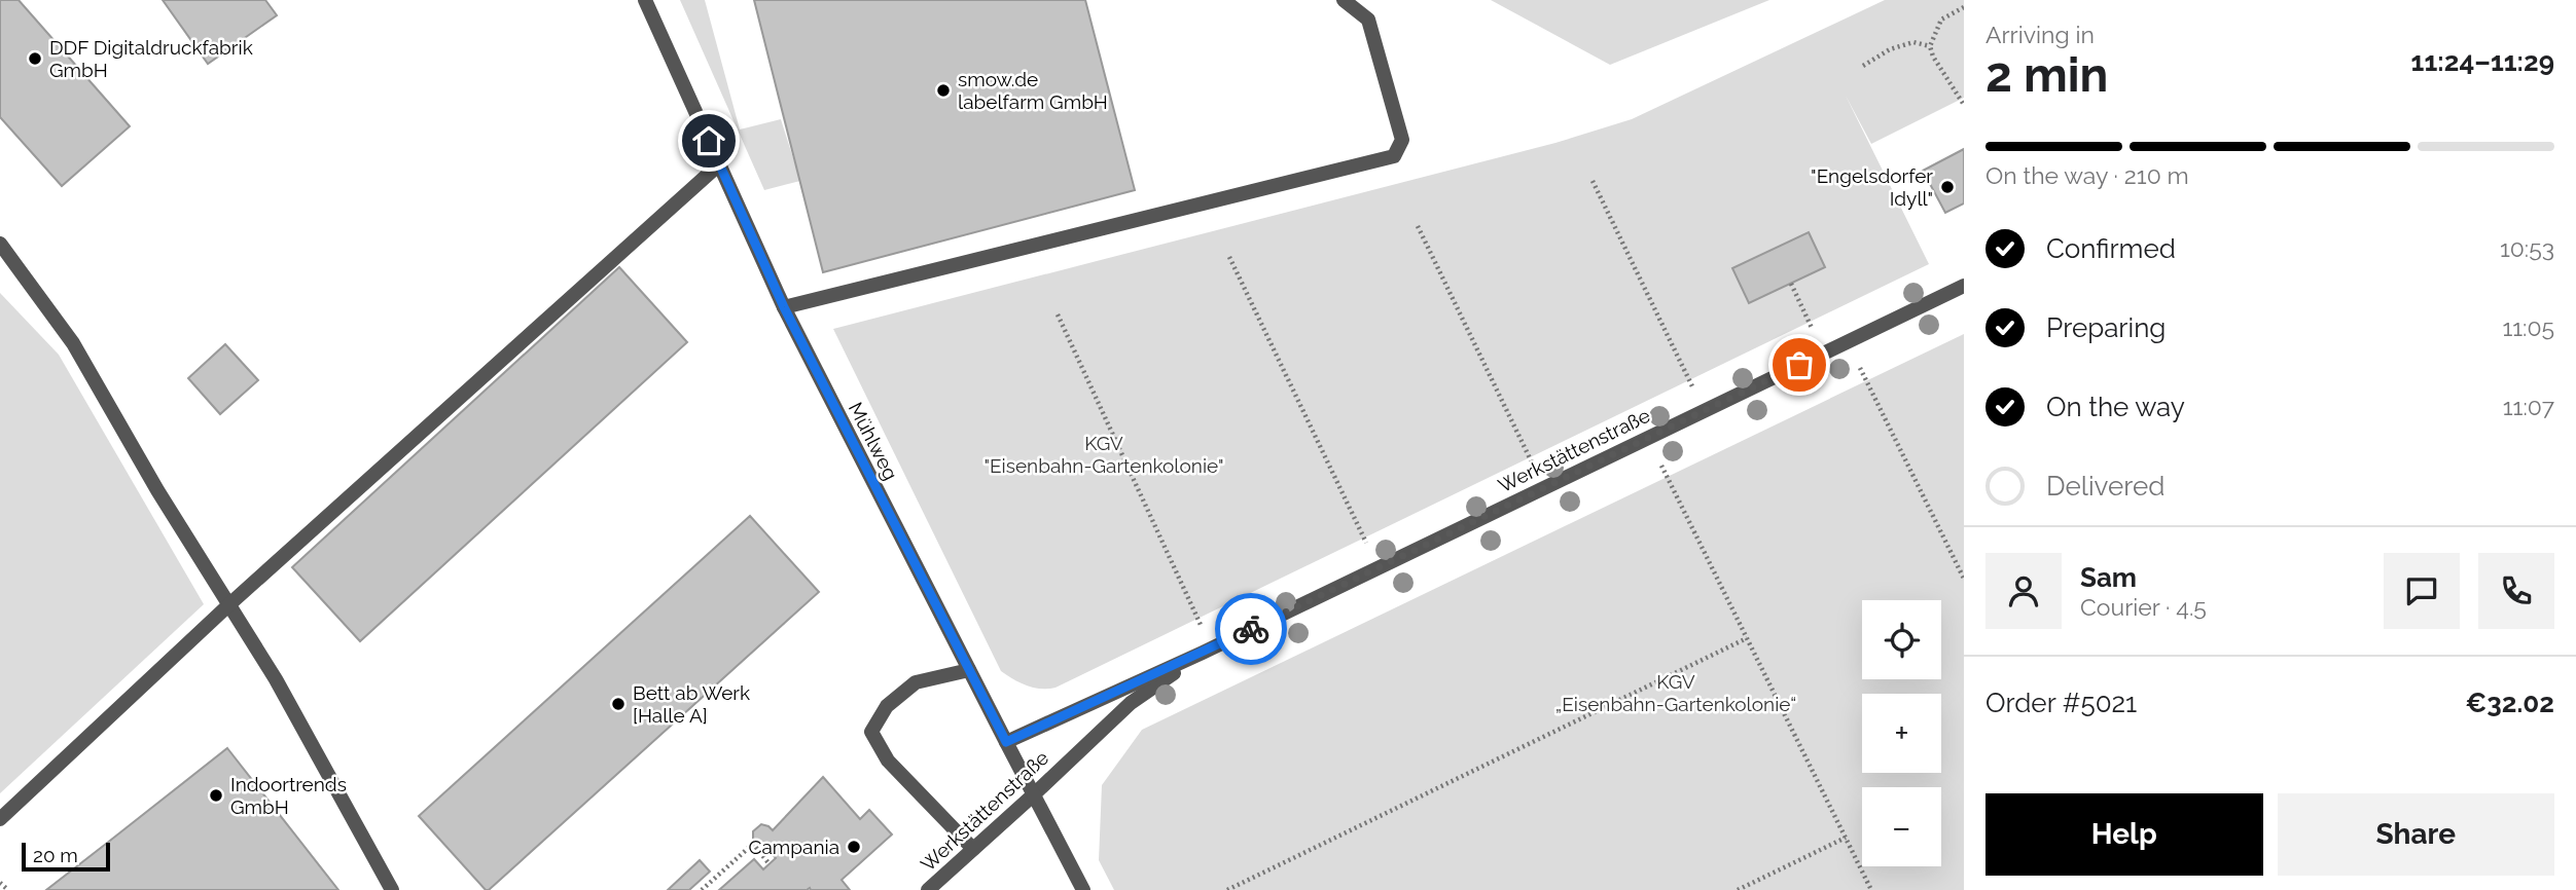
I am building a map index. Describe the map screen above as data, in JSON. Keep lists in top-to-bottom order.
{
  "streets": {
    "street": ["Mühlweg", "Werkstättenstraße"]
  },
  "crossings": [
    ["Mühlweg", "Werkstättenstraße"]
  ],
  "parks": ["KGV \"Eisenbahn-Gartenkolonie\"", "KGV „Eisenbahn-Gartenkolonie“"],
  "places": [
    "DDF Digitaldruckfabrik GmbH",
    "smow.de labelfarm GmbH",
    "\"Engelsdorfer Idyll\"",
    "Bett ab Werk [Halle A]",
    "Indoortrends GmbH",
    "Campania"
  ],
  "scale_bar": "20 m",
  "page": {
    "heading": ["2 min", "Arriving in", "11:24–11:29"],
    "panel": [
      "Sam",
      "Courier · 4.5",
      "Order #5021",
      "€32.02"
    ],
    "bar": "On the way · 210 m",
    "list": [
      ["Confirmed", "10:53"],
      ["Preparing", "11:05"],
      ["On the way", "11:07"],
      "Delivered"
    ],
    "map_buttons": ["+", "−"],
    "buttons": ["Help", "Share"],
    "scale": "20 m"
  }
}
